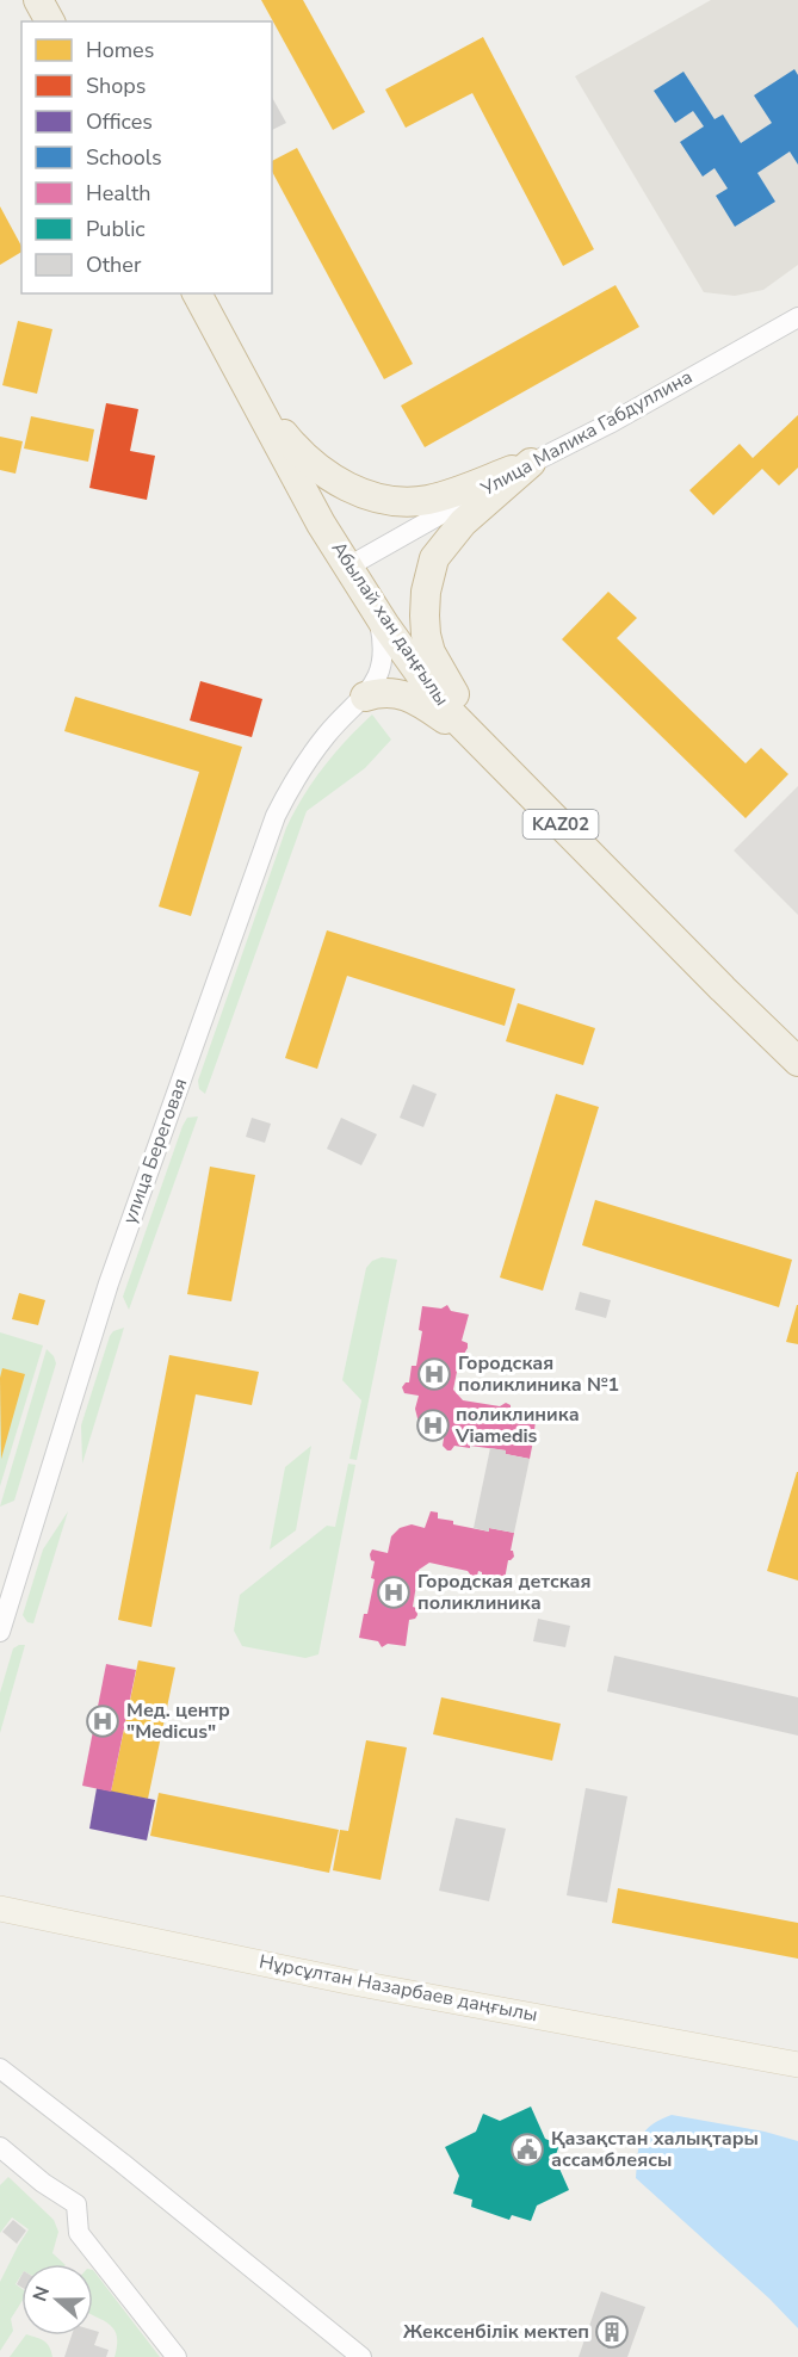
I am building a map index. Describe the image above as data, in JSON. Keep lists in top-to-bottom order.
{
  "streets": {
    "highway": ["Абылай хан даңғылы", "KАZ02"],
    "main road": ["Нұрсұлтан Назарбаев даңғылы"],
    "street": ["Улица Малика Габдуллина", "улица Береговая"]
  },
  "crossings": [
    ["Улица Малика Габдуллина", "Абылай хан даңғылы"],
    ["Абылай хан даңғылы", "улица Береговая"]
  ],
  "places": {
    "hospital": [
      "Городская поликлиника №1",
      "поликлиника Viamedis",
      "Городская детская поликлиника",
      "Мед. центр \"Medicus\""
    ],
    "public building": ["Қазақстан халықтары ассамблеясы"],
    "building": ["Жексенбілік мектеп"]
  },
  "legend": [
    "Homes",
    "Shops",
    "Offices",
    "Schools",
    "Health",
    "Public",
    "Other"
  ],
  "north": "left"
}
